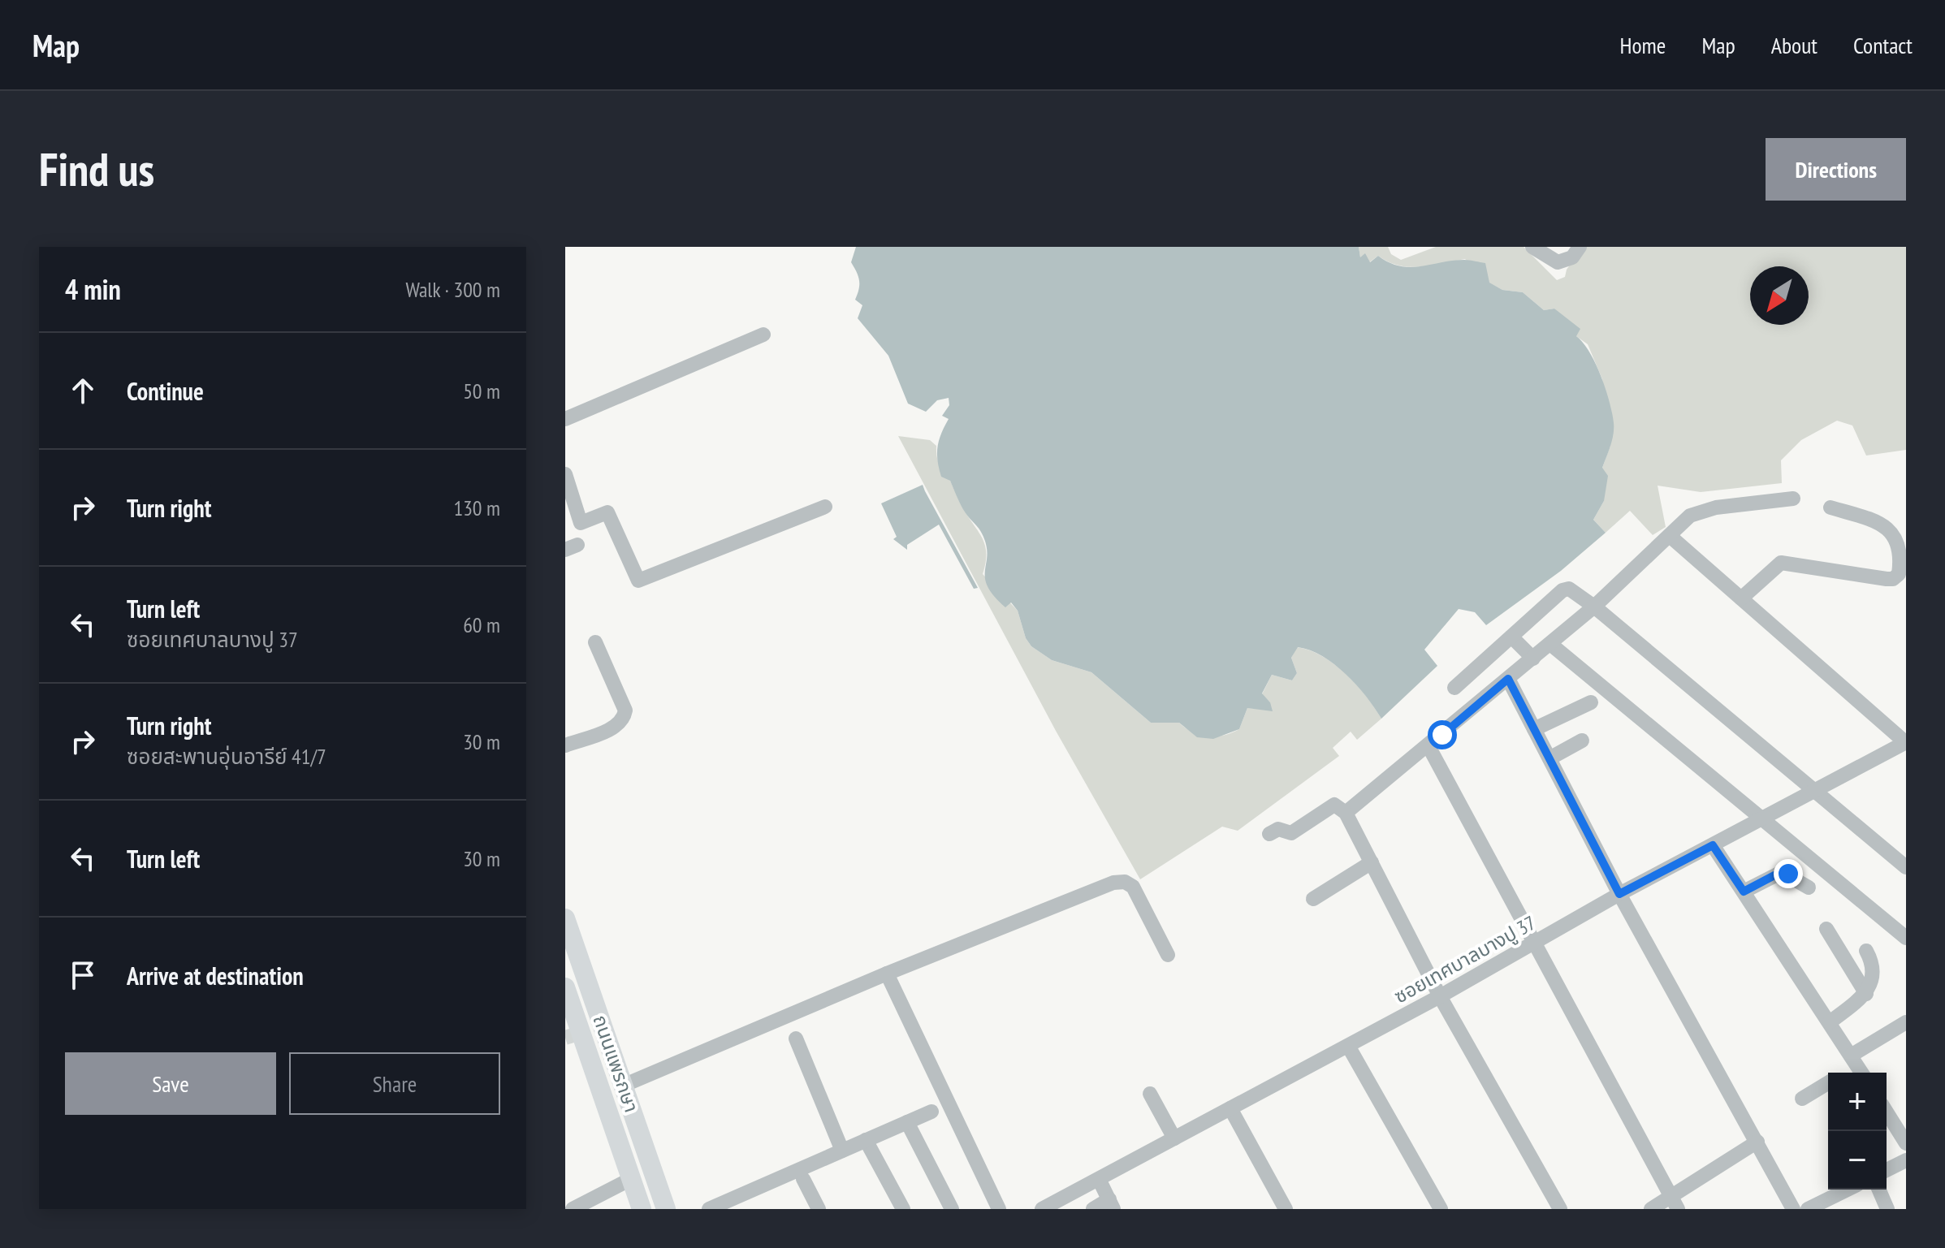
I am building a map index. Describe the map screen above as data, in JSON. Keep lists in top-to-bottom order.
{
  "streets": {
    "main road": ["ถนนแพรกษา"],
    "street": ["ซอยเทศบาลบางปู 37"]
  },
  "north": "bottom left",
  "page": {
    "header": "Map",
    "nav": [
      "Home",
      "Map",
      "About",
      "Contact"
    ],
    "buttons": [
      "Directions",
      ["Save", "Share"]
    ],
    "title": "Find us",
    "heading": ["4 min", "Walk · 300 m"],
    "list": [
      ["Continue", "50 m"],
      ["Turn right", "130 m"],
      ["Turn left", "ซอยเทศบาลบางปู 37", "60 m"],
      ["Turn right", "ซอยสะพานอุ่นอารีย์ 41/7", "30 m"],
      ["Turn left", "30 m"],
      "Arrive at destination"
    ],
    "map_buttons": ["+", "−"]
  }
}
